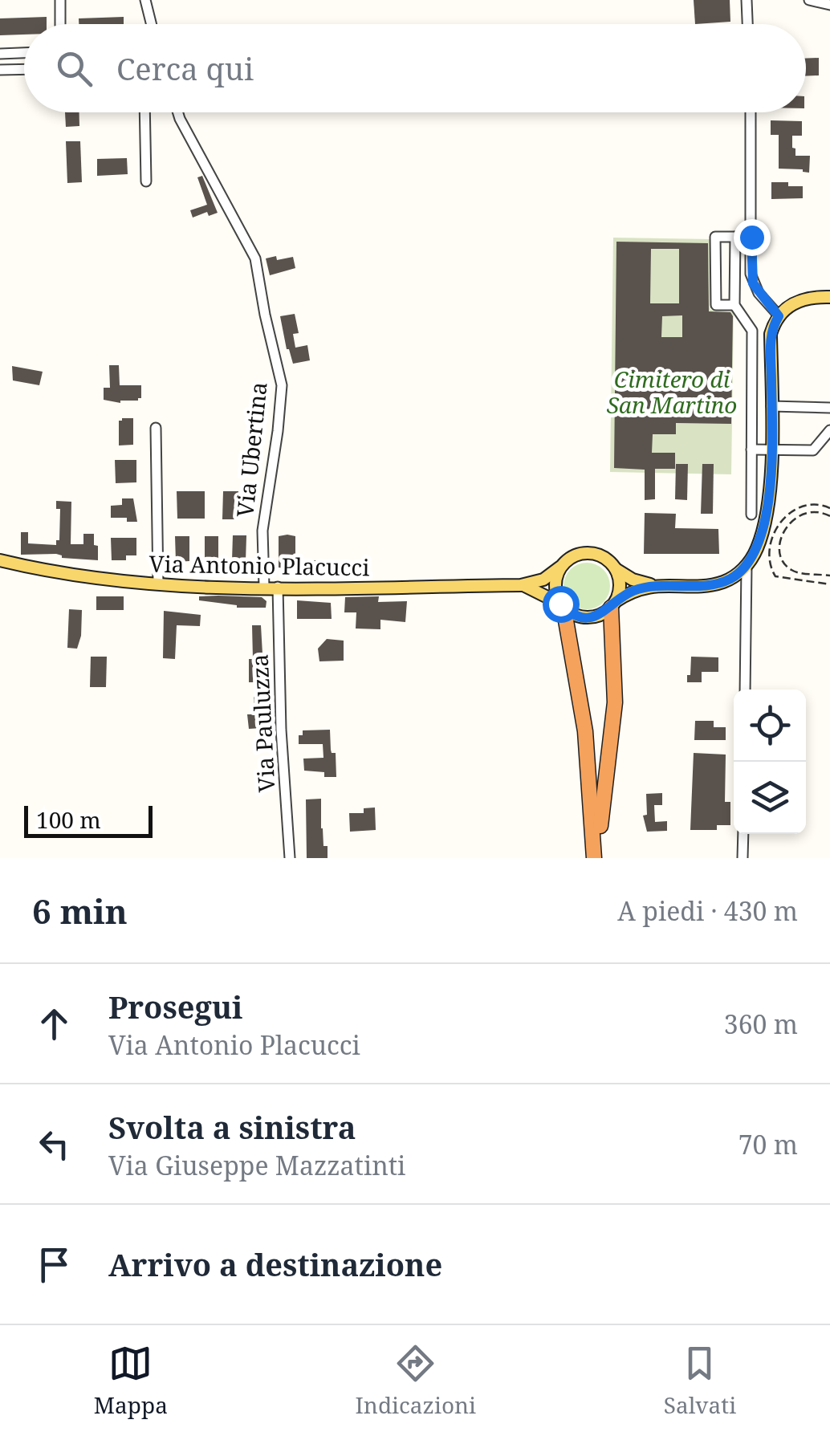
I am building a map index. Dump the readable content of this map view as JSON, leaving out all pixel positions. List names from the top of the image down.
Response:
{
  "streets": {
    "main road": ["Via Antonio Placucci"],
    "street": ["Via Ubertina", "Via Pauluzza"]
  },
  "crossings": [
    ["Via Ubertina", "Via Antonio Placucci"],
    ["Via Antonio Placucci", "Via Pauluzza"]
  ],
  "parks": ["Cimitero di San Martino"],
  "scale_bar": "100 m",
  "page": {
    "search": "Cerca qui",
    "scale": "100 m",
    "heading": ["6 min", "A piedi · 430 m"],
    "list": [
      ["Prosegui", "Via Antonio Placucci", "360 m"],
      ["Svolta a sinistra", "Via Giuseppe Mazzatinti", "70 m"],
      "Arrivo a destinazione"
    ],
    "nav": ["Mappa", "Indicazioni", "Salvati"]
  }
}
